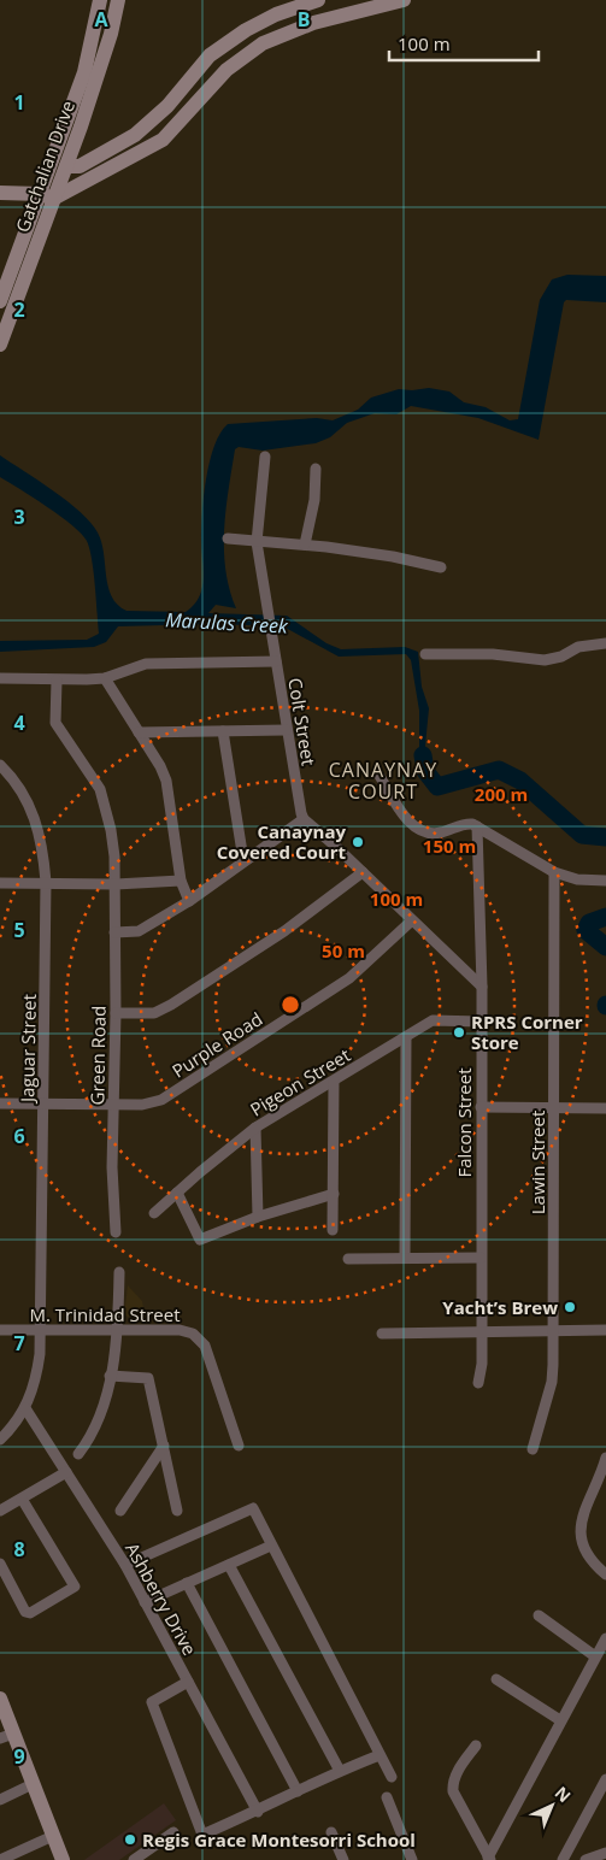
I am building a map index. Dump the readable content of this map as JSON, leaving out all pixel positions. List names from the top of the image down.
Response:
{
  "streets": {
    "street": [
      "Gatchalian Drive",
      "Colt Street",
      "Purple Road",
      "Jaguar Street",
      "Green Road",
      "Pigeon Street",
      "Falcon Street",
      "Lawin Street",
      "M. Trinidad Street",
      "Ashberry Drive"
    ]
  },
  "crossings": [
    ["Purple Road", "Jaguar Street"],
    ["Purple Road", "Green Road"],
    ["Jaguar Street", "M. Trinidad Street"],
    ["Jaguar Street", "Ashberry Drive"],
    ["Pigeon Street", "Falcon Street"]
  ],
  "districts": ["CANAYNAY COURT"],
  "water": ["Marulas Creek"],
  "places": [
    "Canaynay Covered Court",
    "RPRS Corner Store",
    "Yacht’s Brew",
    "Regis Grace Montesorri School"
  ],
  "scale_bar": "100 m",
  "north": "top right",
  "grid": {
    "columns": ["A", "B"],
    "rows": [
      "1",
      "2",
      "3",
      "4",
      "5",
      "6",
      "7",
      "8",
      "9"
    ]
  },
  "rings": [
    "200 m",
    "150 m",
    "100 m",
    "50 m"
  ]
}
